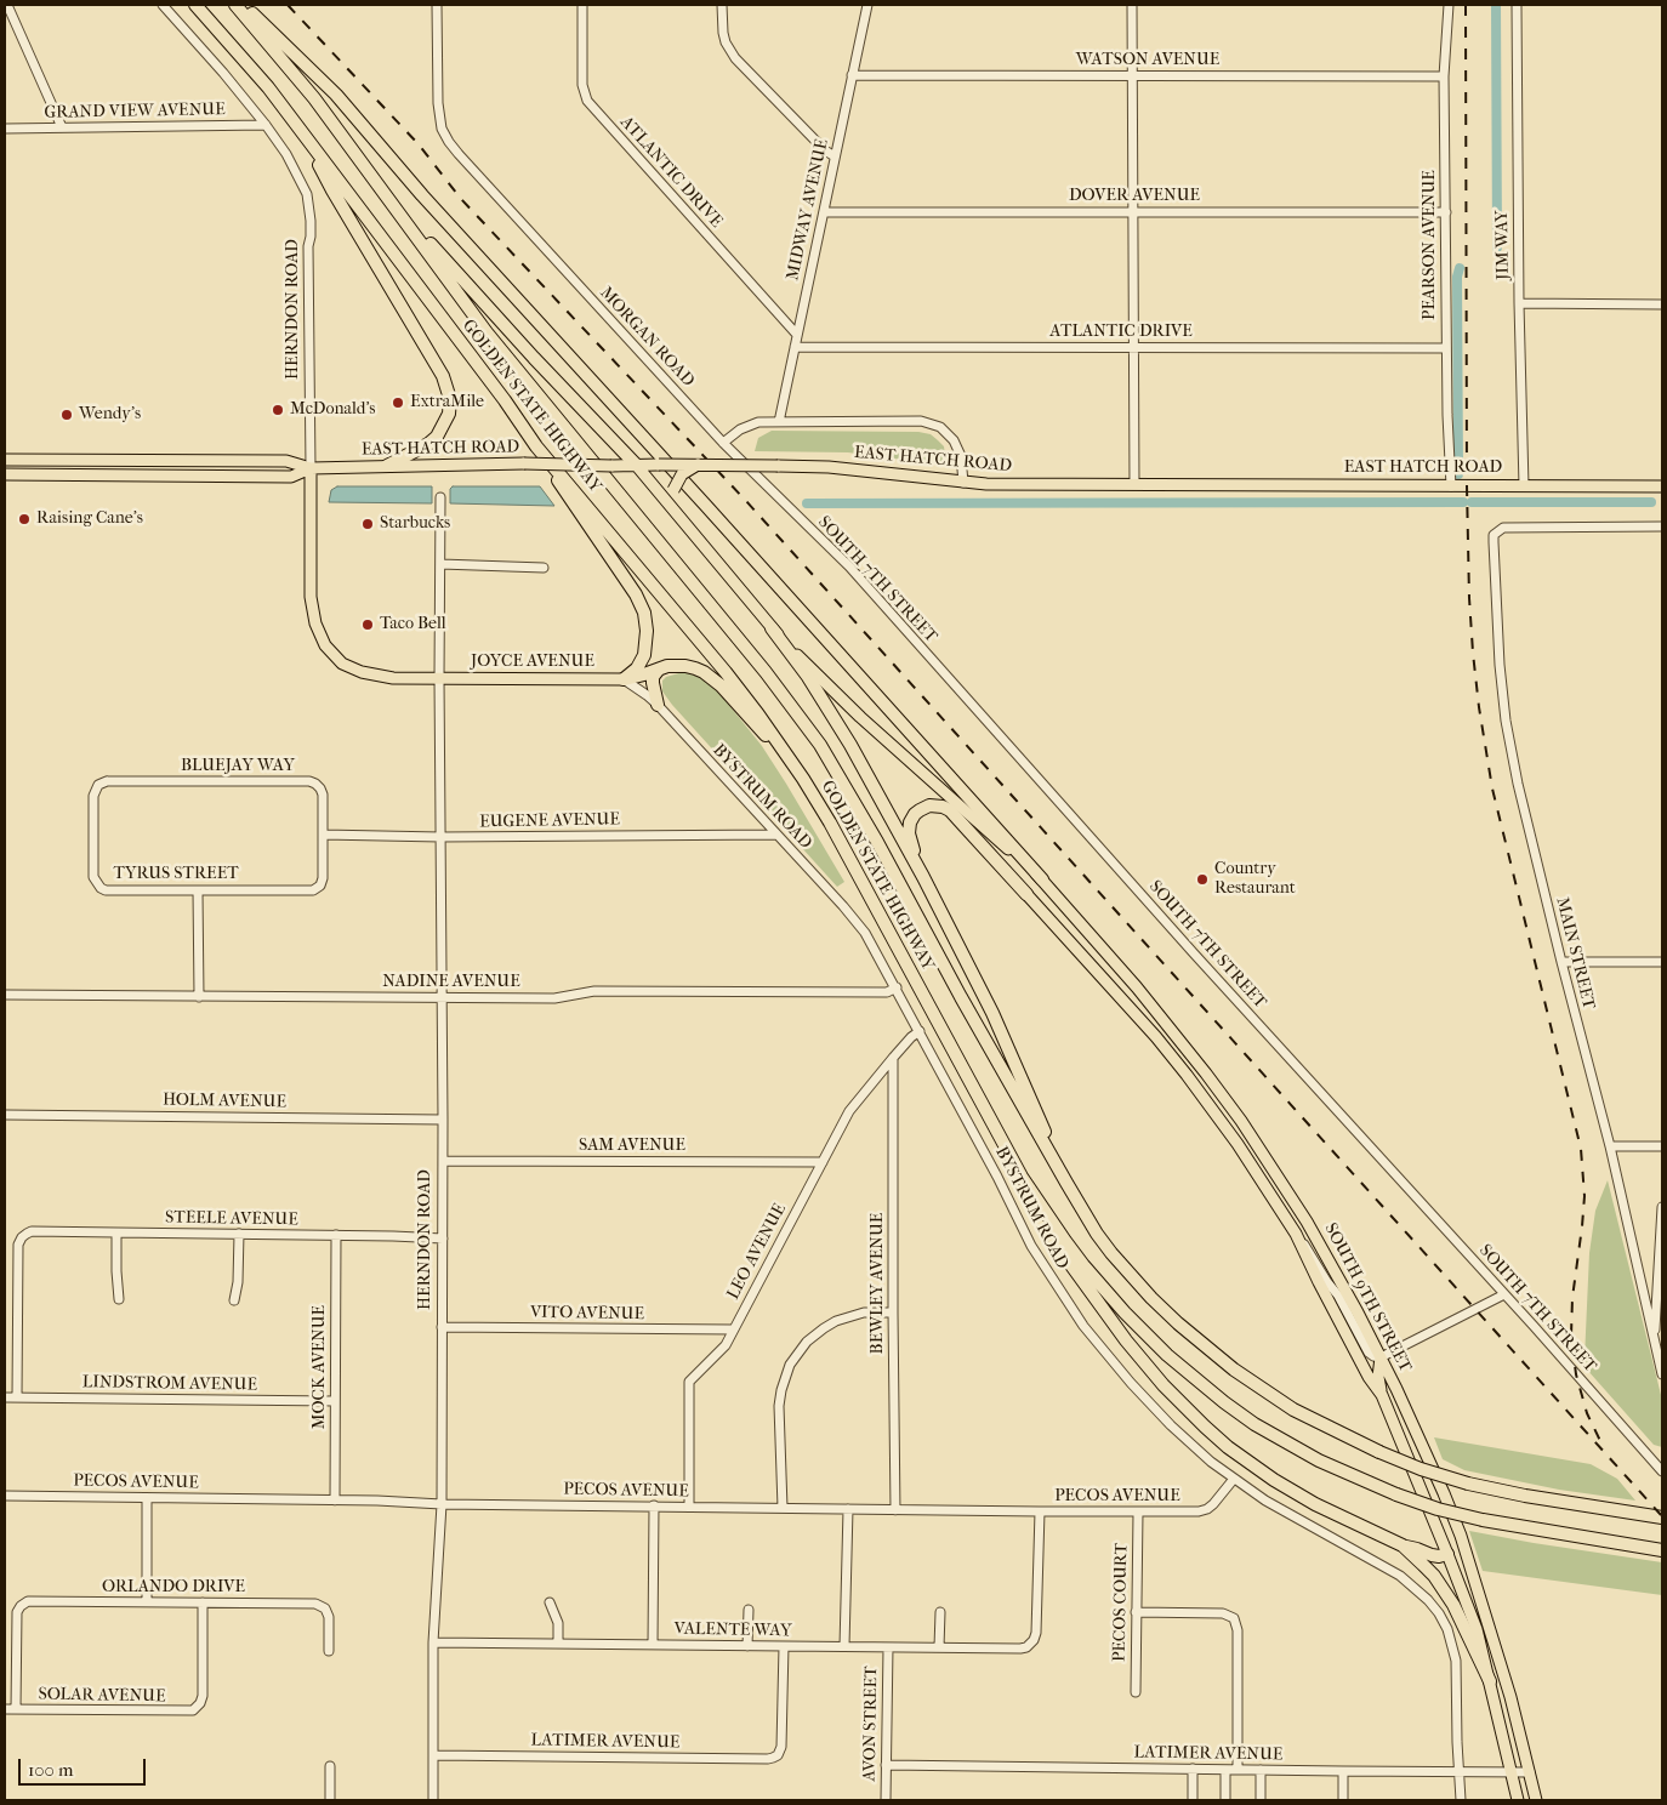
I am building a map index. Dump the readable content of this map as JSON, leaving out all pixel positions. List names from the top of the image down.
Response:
{
  "streets": {
    "highway": ["GOLDEN STATE HIGHWAY"],
    "main road": [
      "HERNDON ROAD",
      "EAST HATCH ROAD",
      "JOYCE AVENUE",
      "SOUTH 9TH STREET"
    ],
    "street": [
      "WATSON AVENUE",
      "GRAND VIEW AVENUE",
      "ATLANTIC DRIVE",
      "DOVER AVENUE",
      "MIDWAY AVENUE",
      "PEARSON AVENUE",
      "JIM WAY",
      "MORGAN ROAD",
      "SOUTH 7TH STREET",
      "BLUEJAY WAY",
      "BYSTRUM ROAD",
      "EUGENE AVENUE",
      "TYRUS STREET",
      "MAIN STREET",
      "NADINE AVENUE",
      "HOLM AVENUE",
      "SAM AVENUE",
      "STEELE AVENUE",
      "LEO AVENUE",
      "BEWLEY AVENUE",
      "VITO AVENUE",
      "MOCK AVENUE",
      "LINDSTROM AVENUE",
      "PECOS AVENUE",
      "ORLANDO DRIVE",
      "PECOS COURT",
      "VALENTE WAY",
      "SOLAR AVENUE",
      "AVON STREET",
      "LATIMER AVENUE"
    ]
  },
  "crossings": [
    ["WATSON AVENUE", "MIDWAY AVENUE"],
    ["WATSON AVENUE", "PEARSON AVENUE"],
    ["GRAND VIEW AVENUE", "HERNDON ROAD"],
    ["ATLANTIC DRIVE", "MIDWAY AVENUE"],
    ["ATLANTIC DRIVE", "PEARSON AVENUE"],
    ["DOVER AVENUE", "MIDWAY AVENUE"],
    ["DOVER AVENUE", "PEARSON AVENUE"],
    ["PEARSON AVENUE", "EAST HATCH ROAD"],
    ["JIM WAY", "EAST HATCH ROAD"],
    ["HERNDON ROAD", "EAST HATCH ROAD"],
    ["HERNDON ROAD", "JOYCE AVENUE"],
    ["HERNDON ROAD", "EUGENE AVENUE"],
    ["HERNDON ROAD", "NADINE AVENUE"],
    ["HERNDON ROAD", "HOLM AVENUE"],
    ["HERNDON ROAD", "SAM AVENUE"],
    ["HERNDON ROAD", "STEELE AVENUE"],
    ["HERNDON ROAD", "VITO AVENUE"],
    ["HERNDON ROAD", "PECOS AVENUE"],
    ["HERNDON ROAD", "VALENTE WAY"],
    ["HERNDON ROAD", "LATIMER AVENUE"],
    ["MORGAN ROAD", "SOUTH 7TH STREET"],
    ["EAST HATCH ROAD", "SOUTH 9TH STREET"],
    ["JOYCE AVENUE", "BYSTRUM ROAD"],
    ["BLUEJAY WAY", "EUGENE AVENUE"],
    ["BLUEJAY WAY", "TYRUS STREET"],
    ["BYSTRUM ROAD", "EUGENE AVENUE"],
    ["BYSTRUM ROAD", "NADINE AVENUE"],
    ["BYSTRUM ROAD", "LEO AVENUE"],
    ["BYSTRUM ROAD", "PECOS AVENUE"],
    ["BYSTRUM ROAD", "LATIMER AVENUE"],
    ["EUGENE AVENUE", "TYRUS STREET"],
    ["SAM AVENUE", "LEO AVENUE"],
    ["STEELE AVENUE", "MOCK AVENUE"],
    ["STEELE AVENUE", "LINDSTROM AVENUE"],
    ["LEO AVENUE", "BEWLEY AVENUE"],
    ["LEO AVENUE", "VITO AVENUE"],
    ["LEO AVENUE", "PECOS AVENUE"],
    ["BEWLEY AVENUE", "PECOS AVENUE"],
    ["SOUTH 9TH STREET", "LATIMER AVENUE"],
    ["MOCK AVENUE", "LINDSTROM AVENUE"],
    ["MOCK AVENUE", "PECOS AVENUE"],
    ["PECOS AVENUE", "PECOS COURT"],
    ["PECOS AVENUE", "VALENTE WAY"],
    ["ORLANDO DRIVE", "SOLAR AVENUE"],
    ["VALENTE WAY", "AVON STREET"],
    ["VALENTE WAY", "LATIMER AVENUE"],
    ["AVON STREET", "LATIMER AVENUE"]
  ],
  "places": [
    "ExtraMile",
    "McDonald's",
    "Wendy's",
    "Raising Cane's",
    "Starbucks",
    "Taco Bell",
    "Country Restaurant"
  ],
  "scale_bar": "100 m"
}
